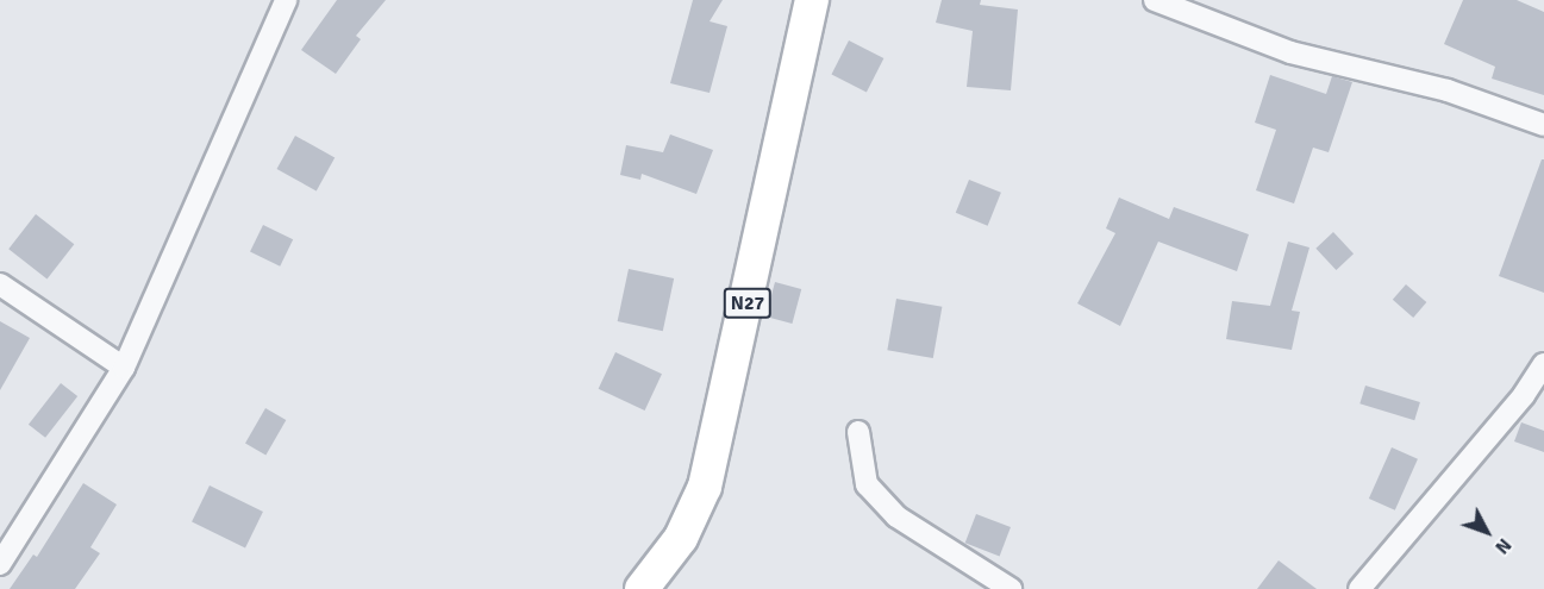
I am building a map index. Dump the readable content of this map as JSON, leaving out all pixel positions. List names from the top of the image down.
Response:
{
  "streets": {
    "main road": ["N27"]
  },
  "north": "bottom right"
}
